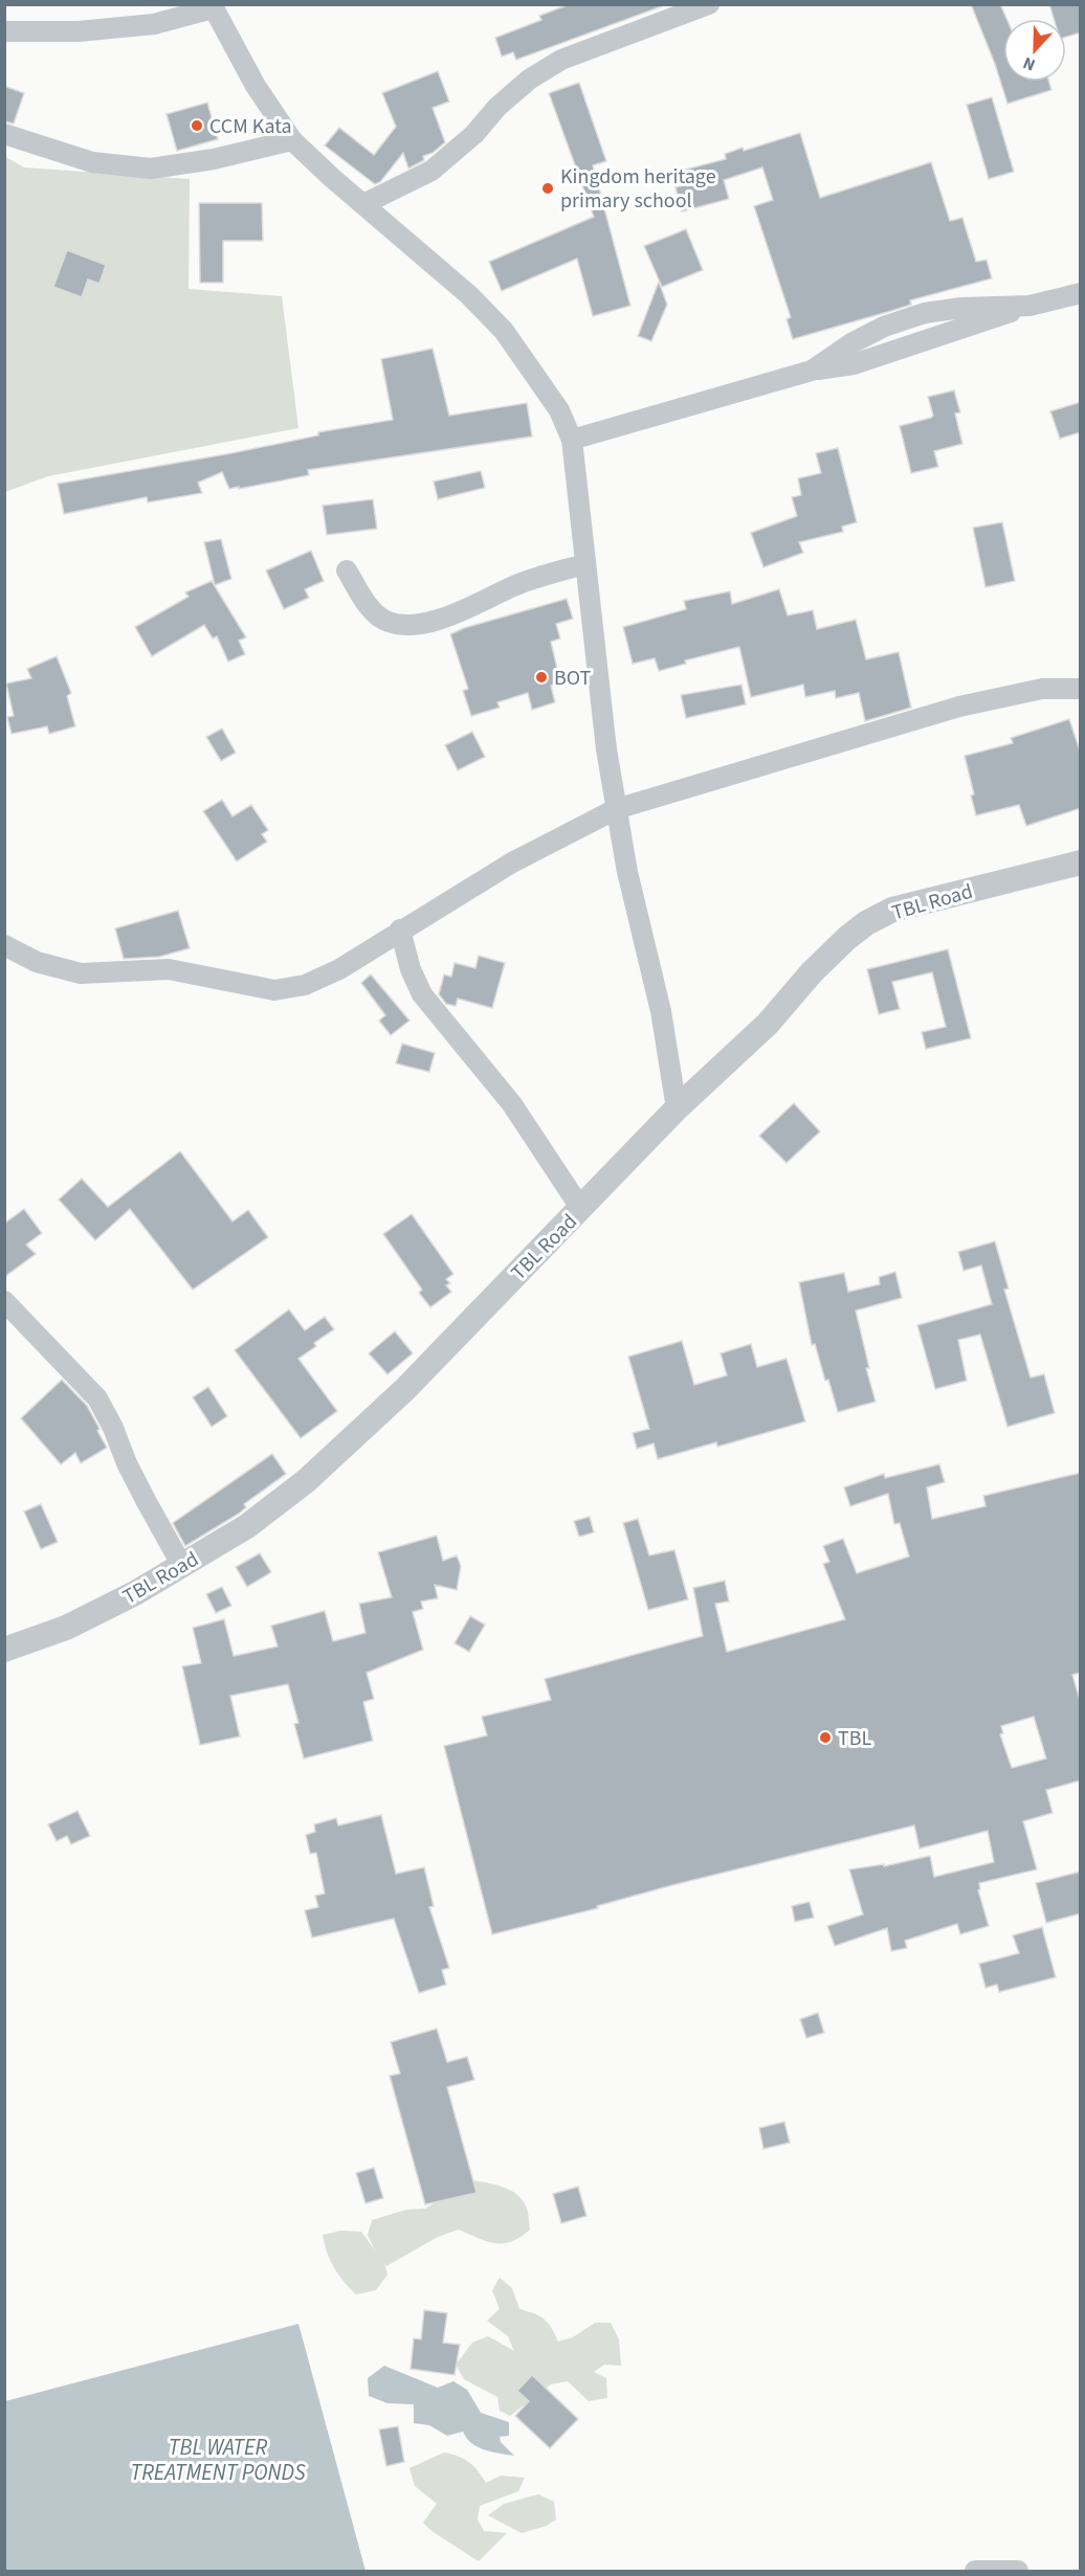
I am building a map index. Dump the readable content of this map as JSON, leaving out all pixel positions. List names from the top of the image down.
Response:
{
  "streets": {
    "street": ["TBL Road"]
  },
  "water": ["TBL WATER TREATMENT PONDS"],
  "places": [
    "CCM Kata",
    "Kingdom heritage primary school",
    "BOT",
    "TBL"
  ],
  "north": "bottom"
}
